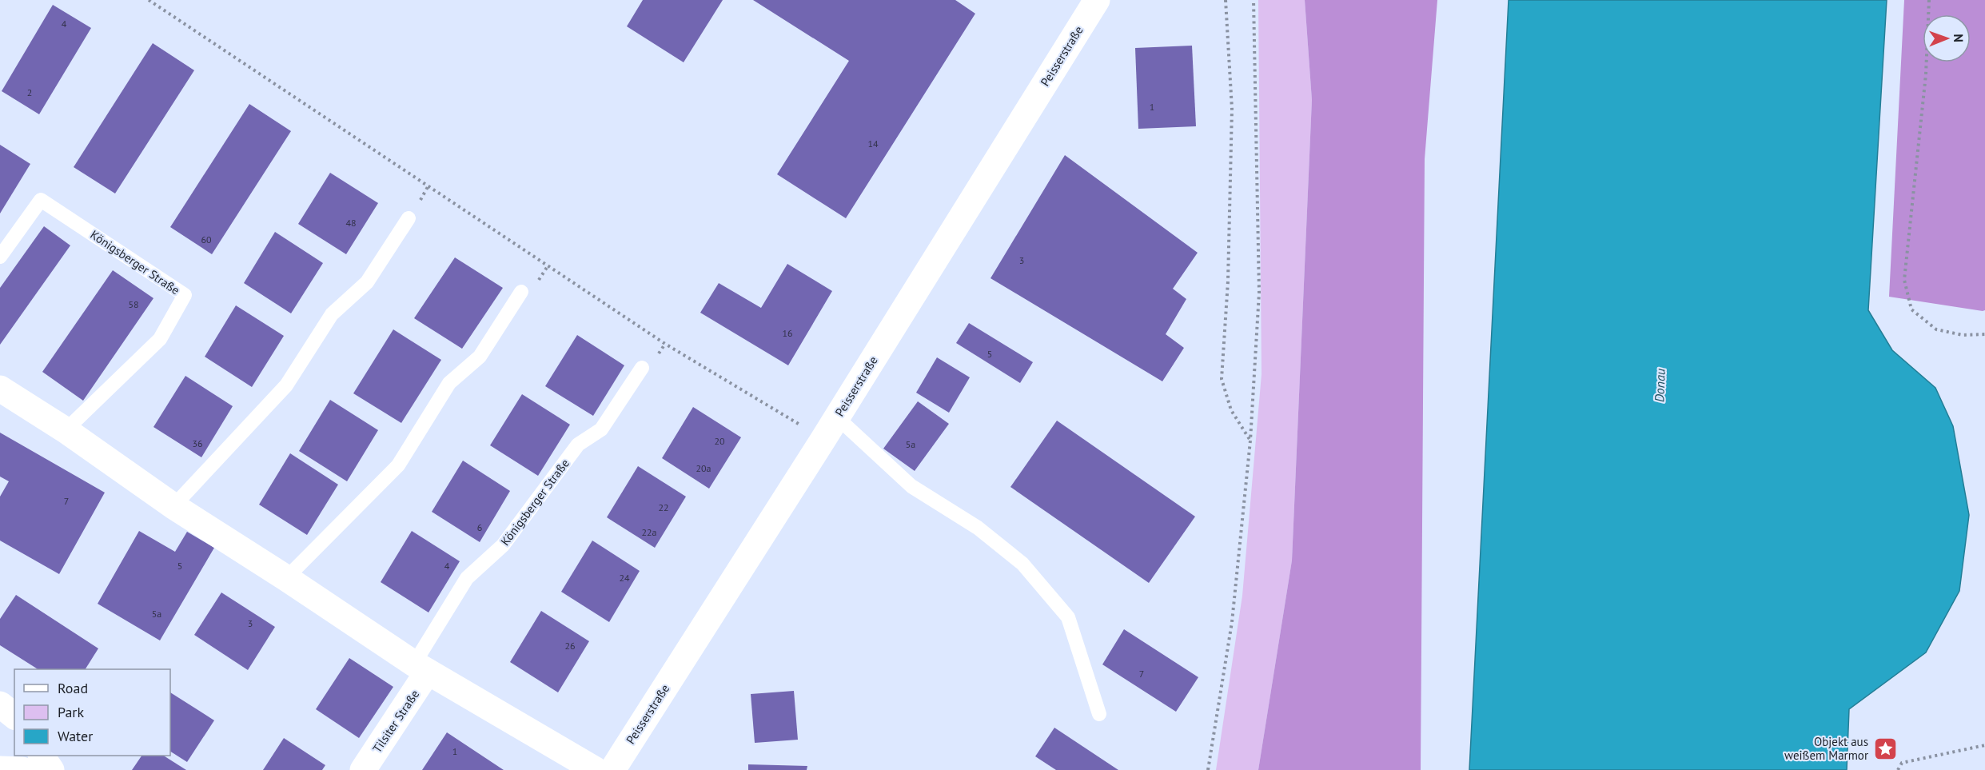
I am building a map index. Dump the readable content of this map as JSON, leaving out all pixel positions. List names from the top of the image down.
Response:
{
  "streets": {
    "street": ["Peisserstraße", "Tilsiter Straße"],
    "lane": ["Königsberger Straße"]
  },
  "crossings": [
    ["Königsberger Straße", "Tilsiter Straße"]
  ],
  "water": ["Donau"],
  "places": {
    "place": ["Objekt aus weißem Marmor"]
  },
  "house_numbers": [
    "4",
    "2",
    "1",
    "14",
    "48",
    "60",
    "3",
    "58",
    "16",
    "5",
    "20",
    "36",
    "5a",
    "20a",
    "7",
    "22",
    "6",
    "22a",
    "5",
    "4",
    "24",
    "5a",
    "3",
    "26",
    "7",
    "1"
  ],
  "legend": ["Road", "Park", "Water"],
  "north": "right"
}
